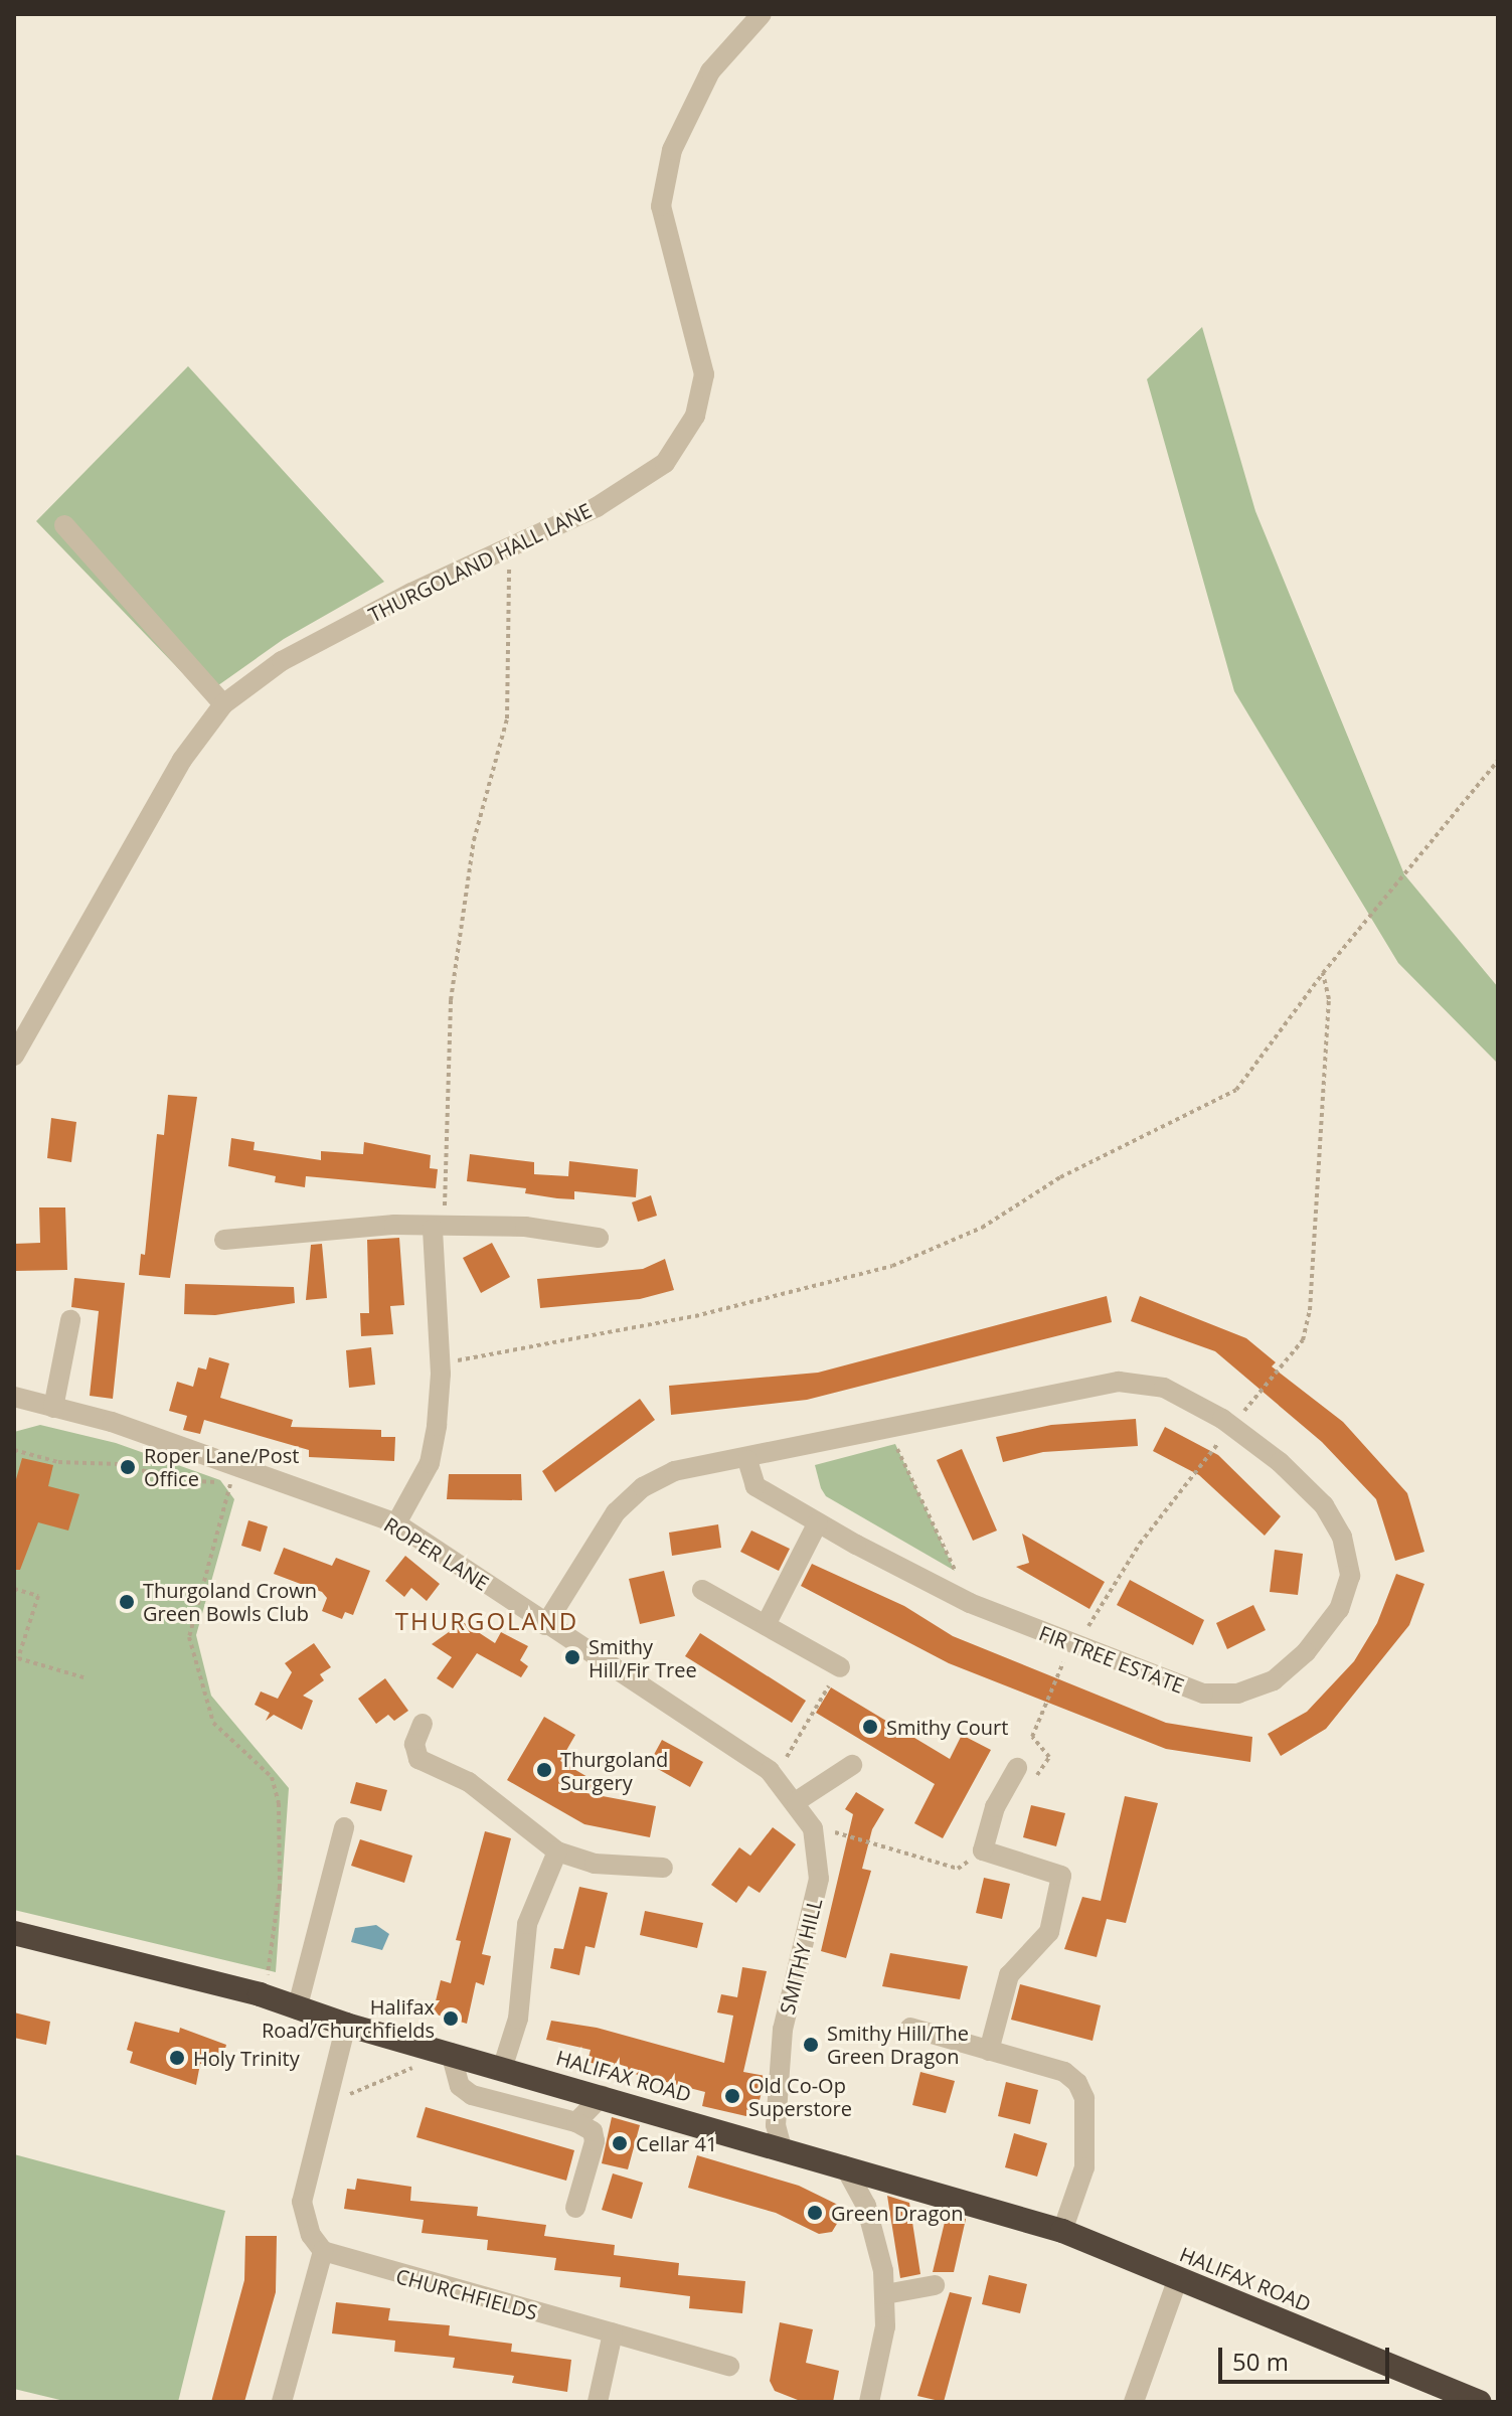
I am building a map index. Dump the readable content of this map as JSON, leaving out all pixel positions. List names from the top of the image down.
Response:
{
  "streets": {
    "highway": ["HALIFAX ROAD"],
    "street": [
      "THURGOLAND HALL LANE",
      "ROPER LANE",
      "FIR TREE ESTATE",
      "SMITHY HILL",
      "CHURCHFIELDS"
    ]
  },
  "crossings": [
    ["ROPER LANE", "FIR TREE ESTATE"],
    ["ROPER LANE", "SMITHY HILL"],
    ["SMITHY HILL", "HALIFAX ROAD"]
  ],
  "districts": ["THURGOLAND"],
  "places": [
    "Roper Lane/Post Office",
    "Thurgoland Crown Green Bowls Club",
    "Smithy Hill/Fir Tree",
    "Smithy Court",
    "Thurgoland Surgery",
    "Halifax Road/Churchfields",
    "Smithy Hill/The Green Dragon",
    "Holy Trinity",
    "Old Co-Op Superstore",
    "Cellar 41",
    "Green Dragon"
  ],
  "scale_bar": "50 m"
}
